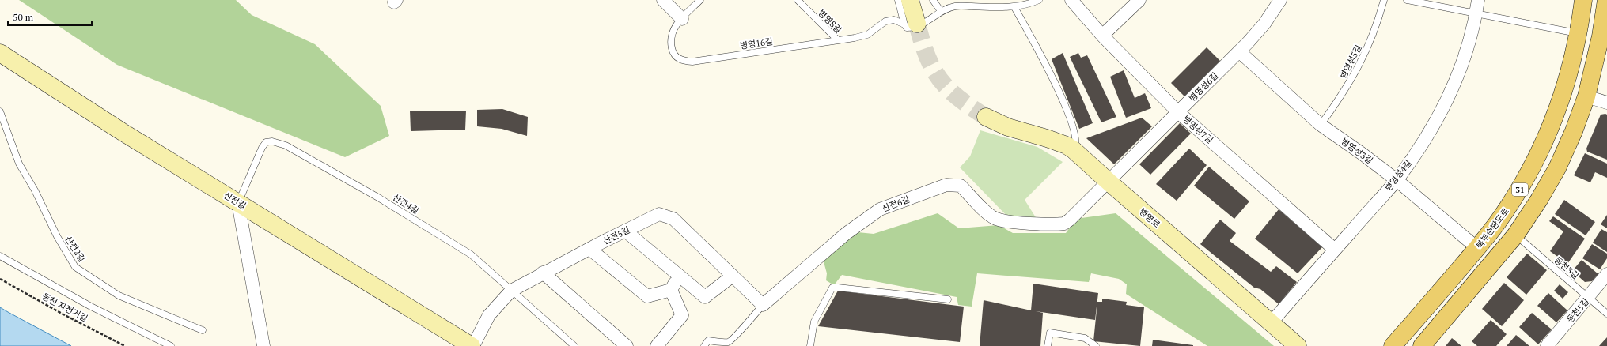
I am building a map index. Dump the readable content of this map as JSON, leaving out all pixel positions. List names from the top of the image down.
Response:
{
  "streets": {
    "main road": ["31", "북부순환도로"],
    "street": [
      "병영성6길",
      "병영성7길",
      "병영성3길",
      "병영성4길",
      "산전길",
      "산전6길",
      "병영로",
      "산전5길",
      "동천5길"
    ],
    "lane": [
      "병영8길",
      "병영16길",
      "병영성5길",
      "산전4길",
      "산전2길",
      "동천3길"
    ],
    "path": ["동천 자전거길"]
  },
  "crossings": [
    ["병영8길", "병영16길"],
    ["병영성5길", "병영성3길"],
    ["병영성6길", "병영성7길"],
    ["병영성6길", "병영성3길"],
    ["병영성6길", "산전6길"],
    ["병영성6길", "병영로"],
    ["병영성7길", "병영성4길"],
    ["병영성3길", "병영성4길"],
    ["병영성3길", "북부순환도로"],
    ["병영성4길", "병영로"],
    ["31", "동천3길"],
    ["산전길", "산전4길"],
    ["산전길", "산전5길"],
    ["산전4길", "산전5길"],
    ["산전6길", "병영로"],
    ["산전6길", "산전5길"],
    ["동천3길", "동천5길"]
  ],
  "scale_bar": "50 m"
}
